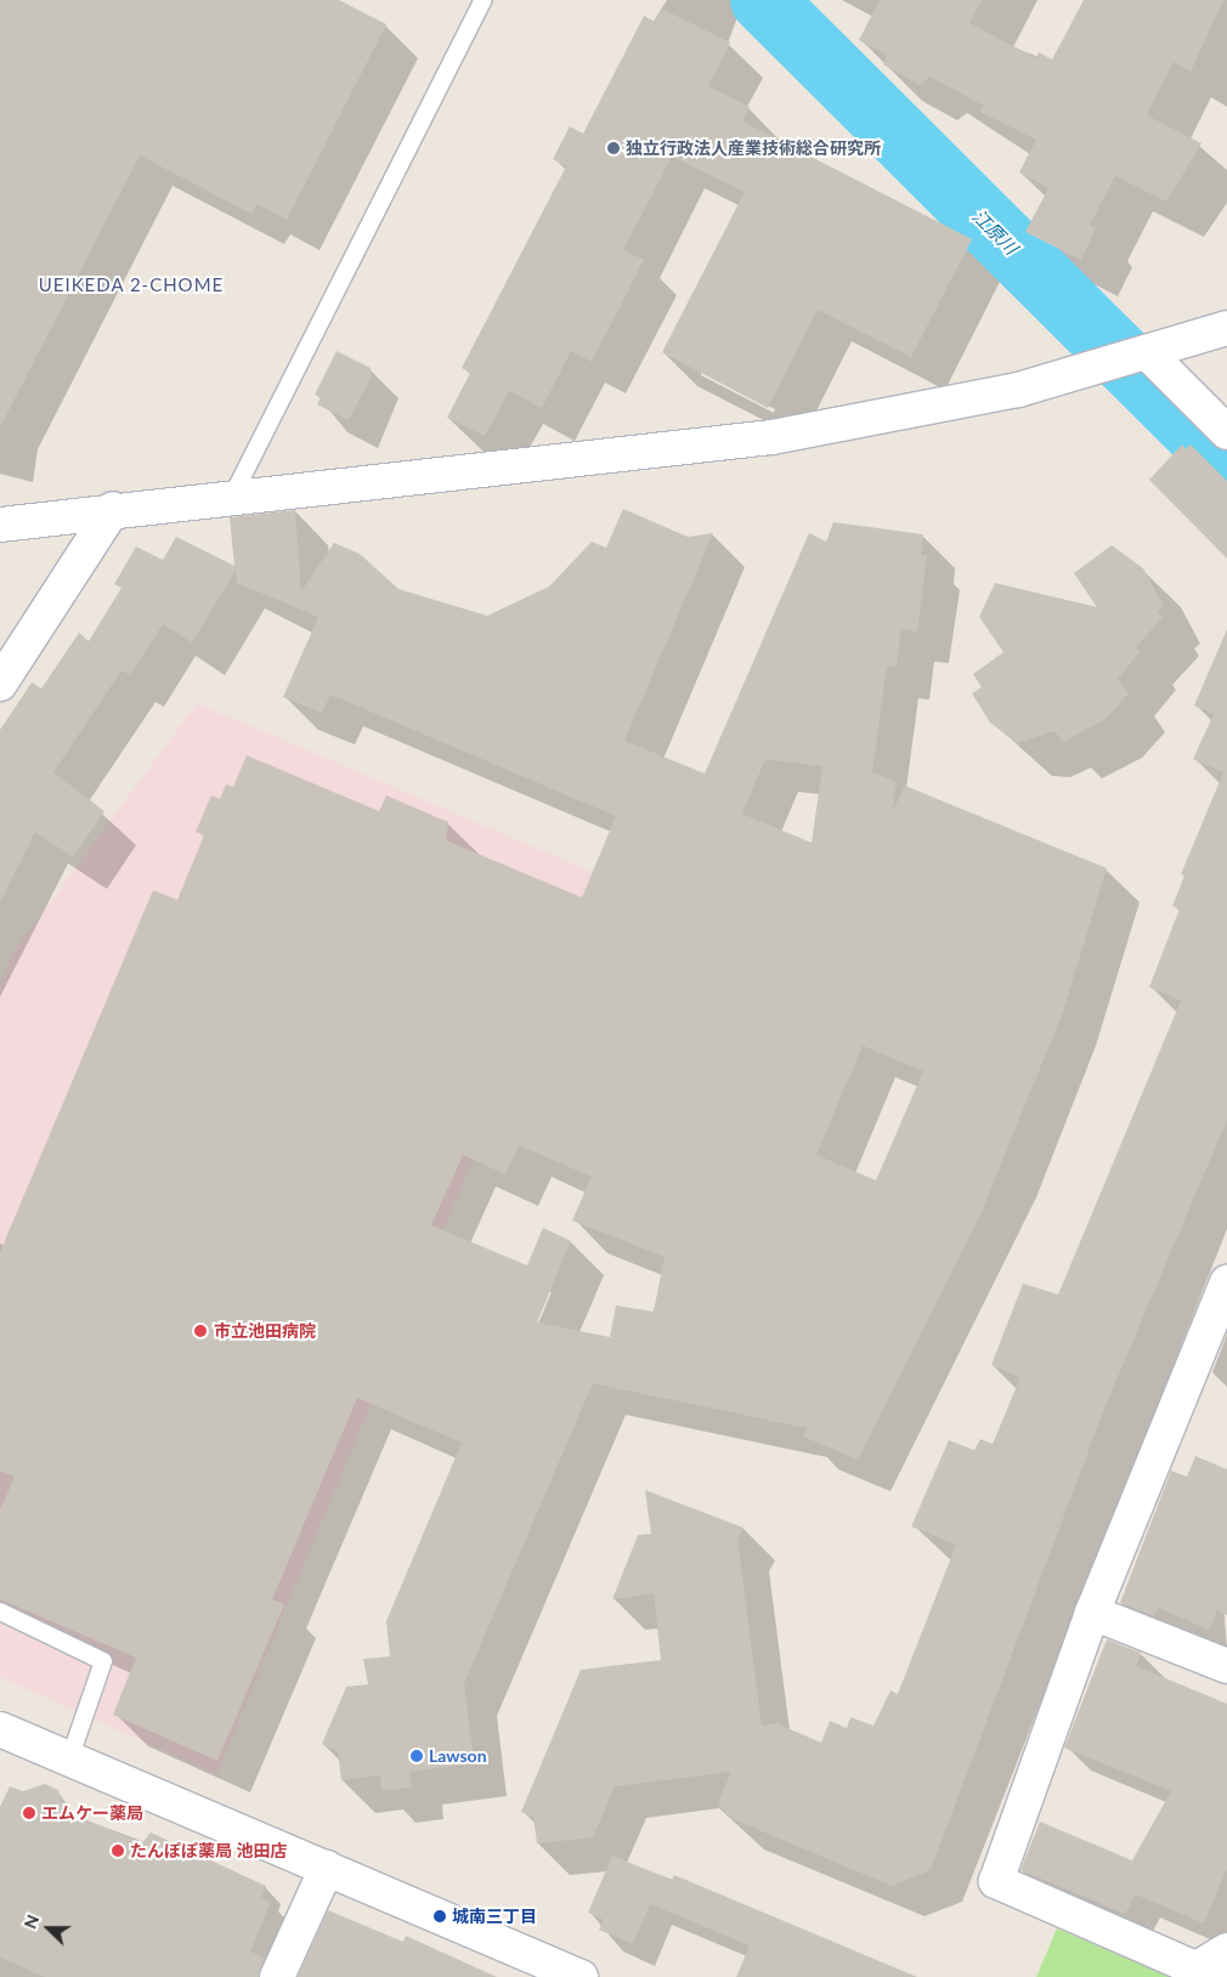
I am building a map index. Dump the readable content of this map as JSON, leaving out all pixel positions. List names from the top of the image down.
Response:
{
  "districts": ["UEIKEDA 2-CHOME"],
  "water": ["江原川"],
  "places": [
    "独立行政法人産業技術総合研究所",
    "市立池田病院",
    "Lawson",
    "エムケー薬局",
    "たんぽぽ薬局 池田店",
    "城南三丁目"
  ],
  "north": "left"
}
